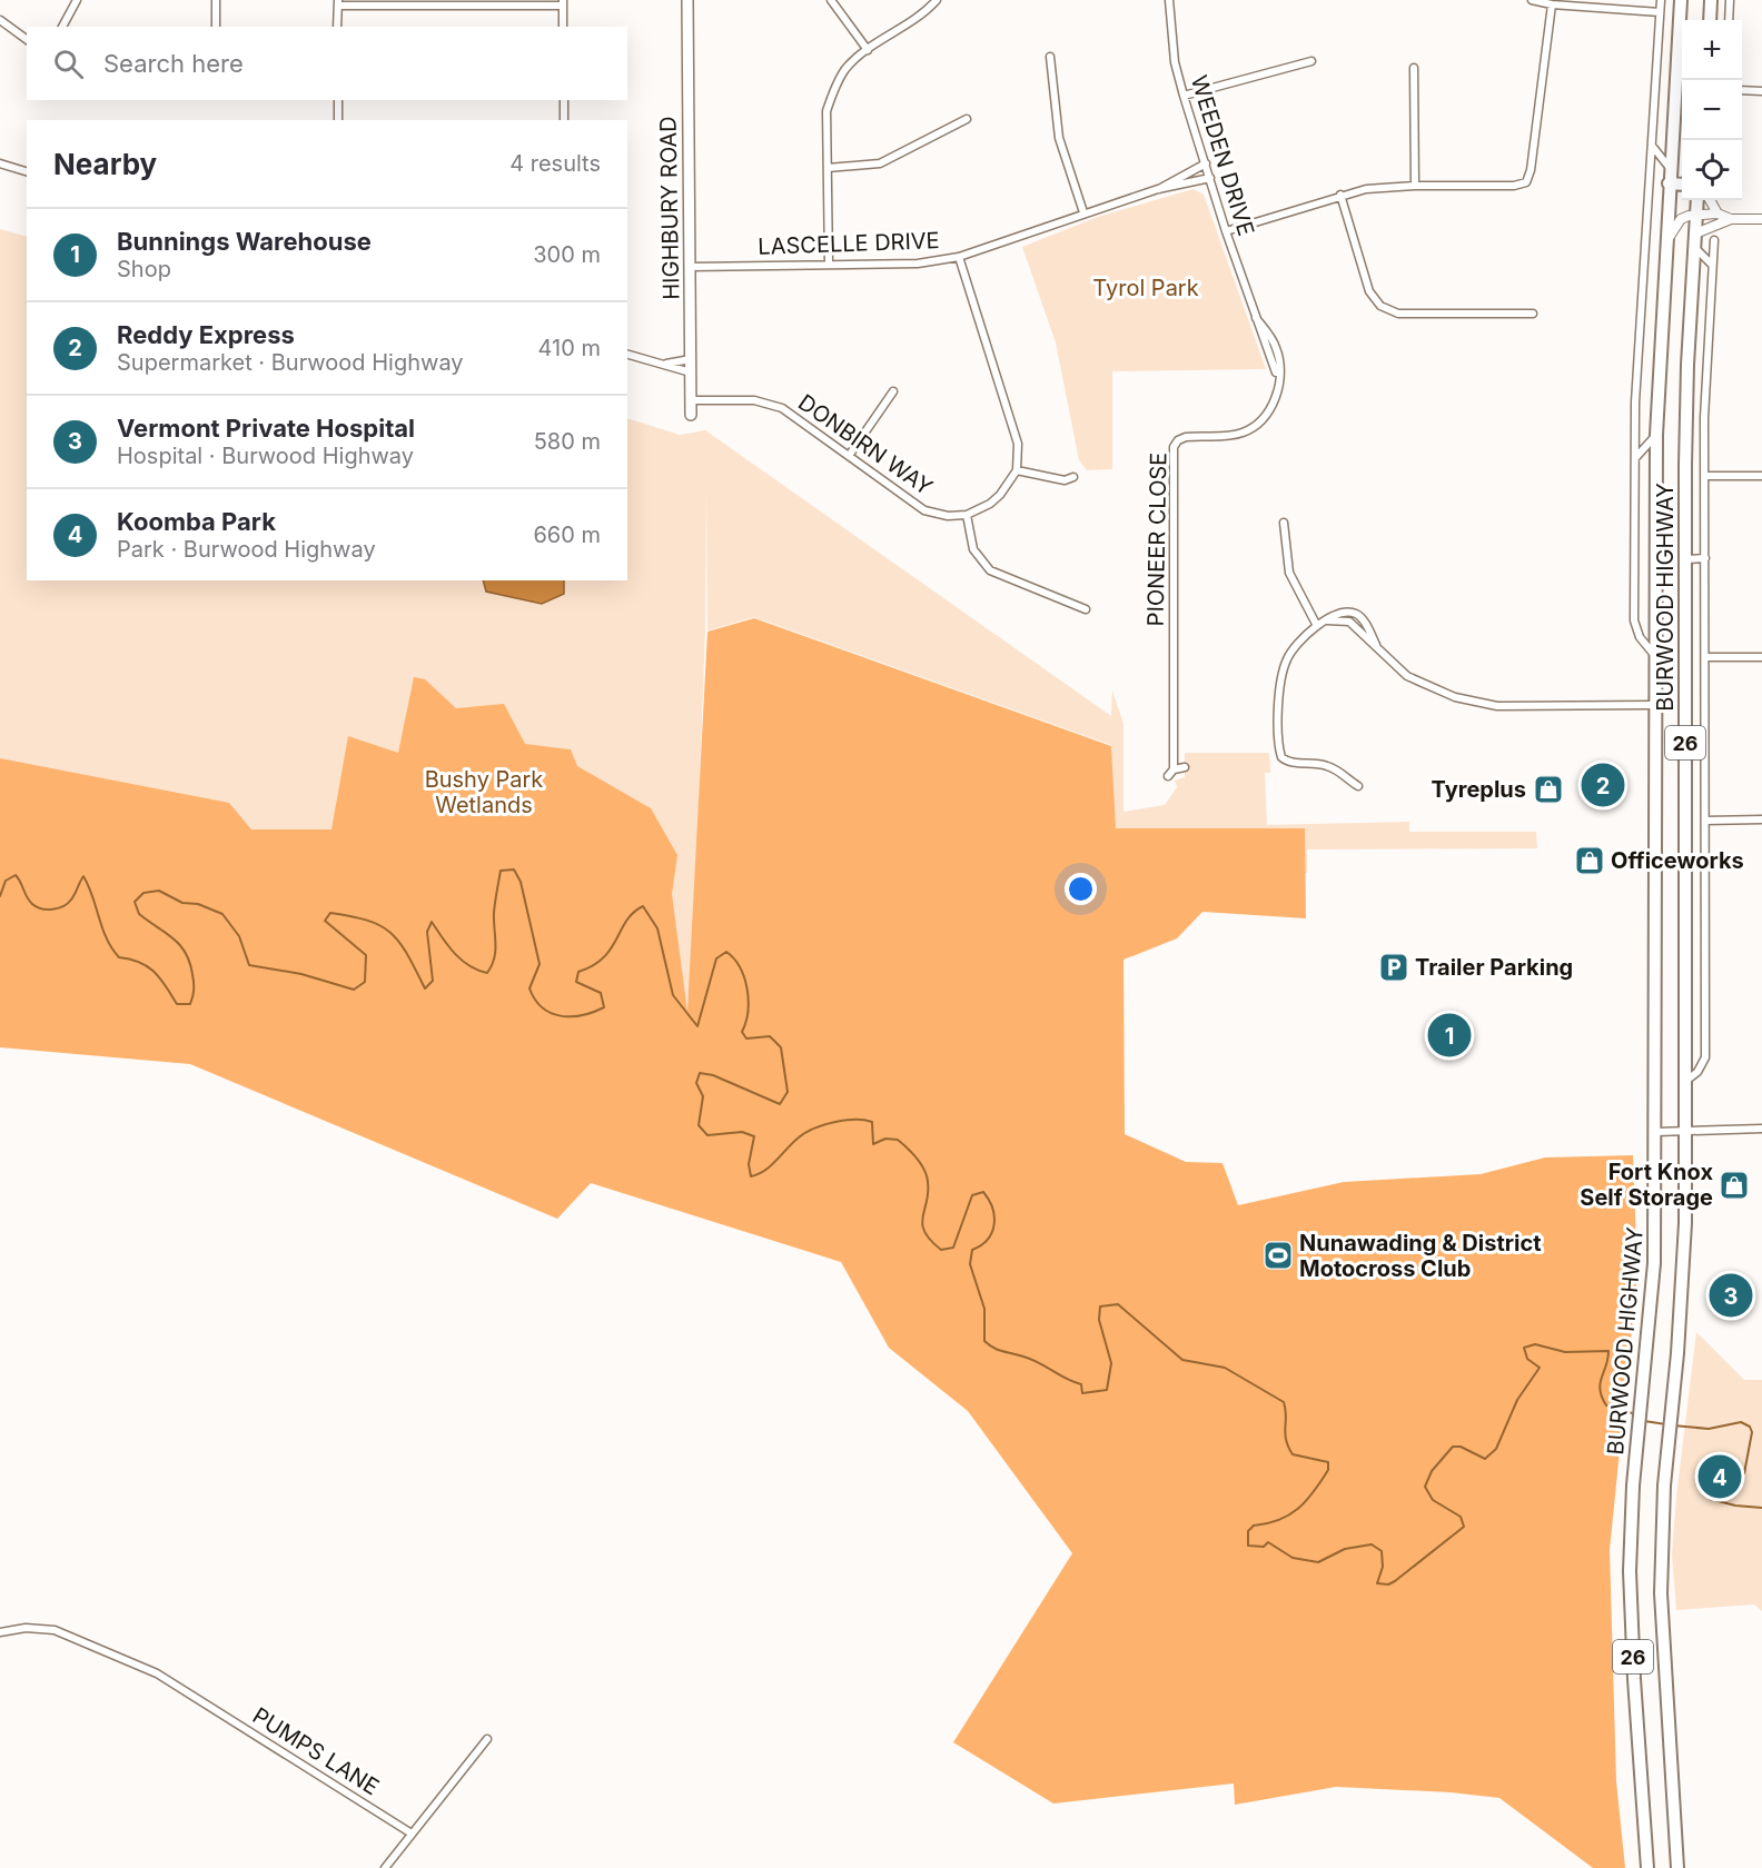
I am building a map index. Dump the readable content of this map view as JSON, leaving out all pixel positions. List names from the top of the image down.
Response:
{
  "streets": {
    "highway": ["BURWOOD HIGHWAY", "26"],
    "main road": ["HIGHBURY ROAD"],
    "street": [
      "WEEDEN DRIVE",
      "LASCELLE DRIVE",
      "DONBIRN WAY",
      "PIONEER CLOSE",
      "PUMPS LANE"
    ]
  },
  "crossings": [
    ["WEEDEN DRIVE", "LASCELLE DRIVE"],
    ["WEEDEN DRIVE", "PIONEER CLOSE"],
    ["HIGHBURY ROAD", "LASCELLE DRIVE"],
    ["HIGHBURY ROAD", "DONBIRN WAY"]
  ],
  "parks": ["Tyrol Park", "Bushy Park Wetlands"],
  "places": {
    "shop": ["Tyreplus", "Officeworks", "Fort Knox Self Storage"],
    "parking": ["Trailer Parking"],
    "sports": ["Nunawading & District Motocross Club"]
  },
  "page": {
    "map_buttons": ["+", "−"],
    "search": "Search here",
    "heading": ["Nearby", "4 results"],
    "list": [
      {
        "mark": "1",
        "name": "Bunnings Warehouse",
        "note": "Shop",
        "value": "300 m"
      },
      {
        "mark": "2",
        "name": "Reddy Express",
        "note": "Supermarket · Burwood Highway",
        "value": "410 m"
      },
      {
        "mark": "3",
        "name": "Vermont Private Hospital",
        "note": "Hospital · Burwood Highway",
        "value": "580 m"
      },
      {
        "mark": "4",
        "name": "Koomba Park",
        "note": "Park · Burwood Highway",
        "value": "660 m"
      }
    ],
    "pins": [
      "2",
      "1",
      "3",
      "4"
    ]
  }
}
